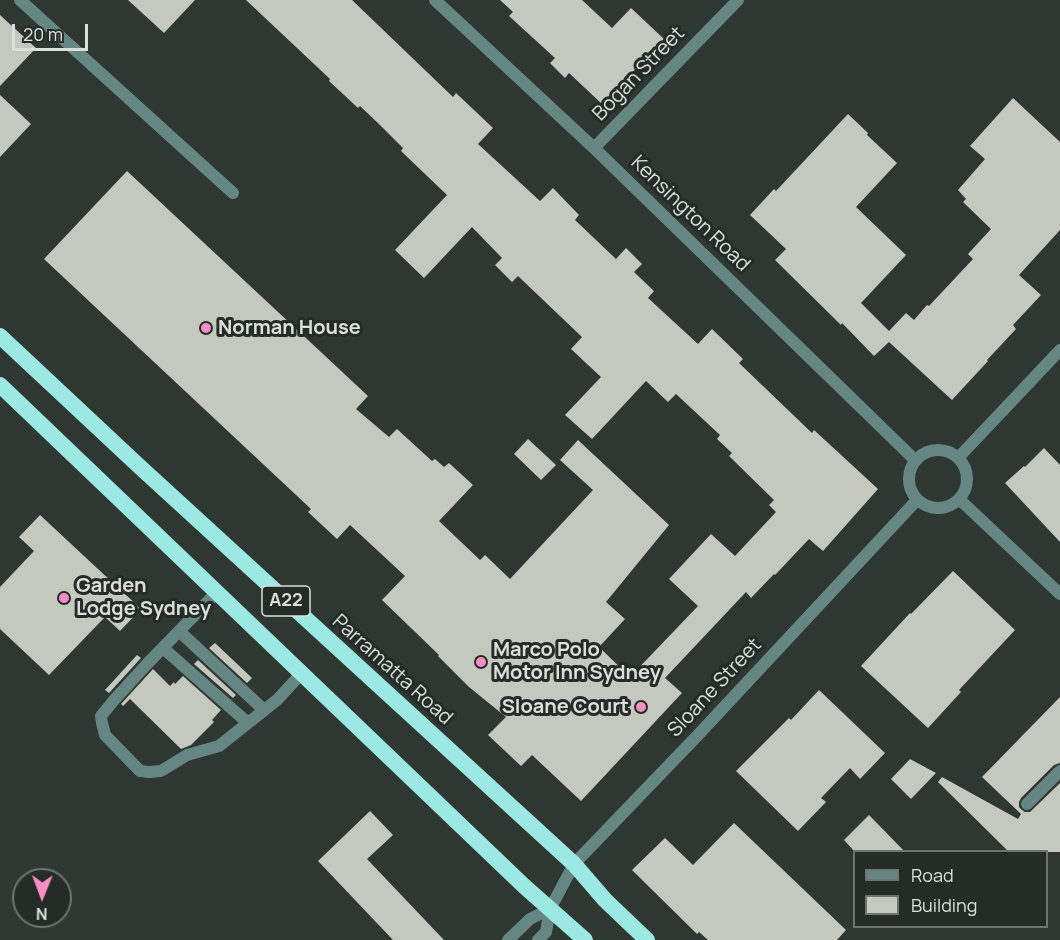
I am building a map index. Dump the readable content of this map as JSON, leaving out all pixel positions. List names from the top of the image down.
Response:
{
  "streets": {
    "highway": ["A22", "Parramatta Road"],
    "street": ["Bogan Street", "Kensington Road", "Sloane Street"]
  },
  "crossings": [
    ["Bogan Street", "Kensington Road"],
    ["Kensington Road", "Sloane Street"],
    ["A22", "Sloane Street"],
    ["Parramatta Road", "Sloane Street"]
  ],
  "places": [
    "Norman House",
    "Garden Lodge Sydney",
    "Marco Polo Motor Inn Sydney",
    "Sloane Court"
  ],
  "legend": ["Road", "Building"],
  "scale_bar": "20 m",
  "north": "bottom"
}
